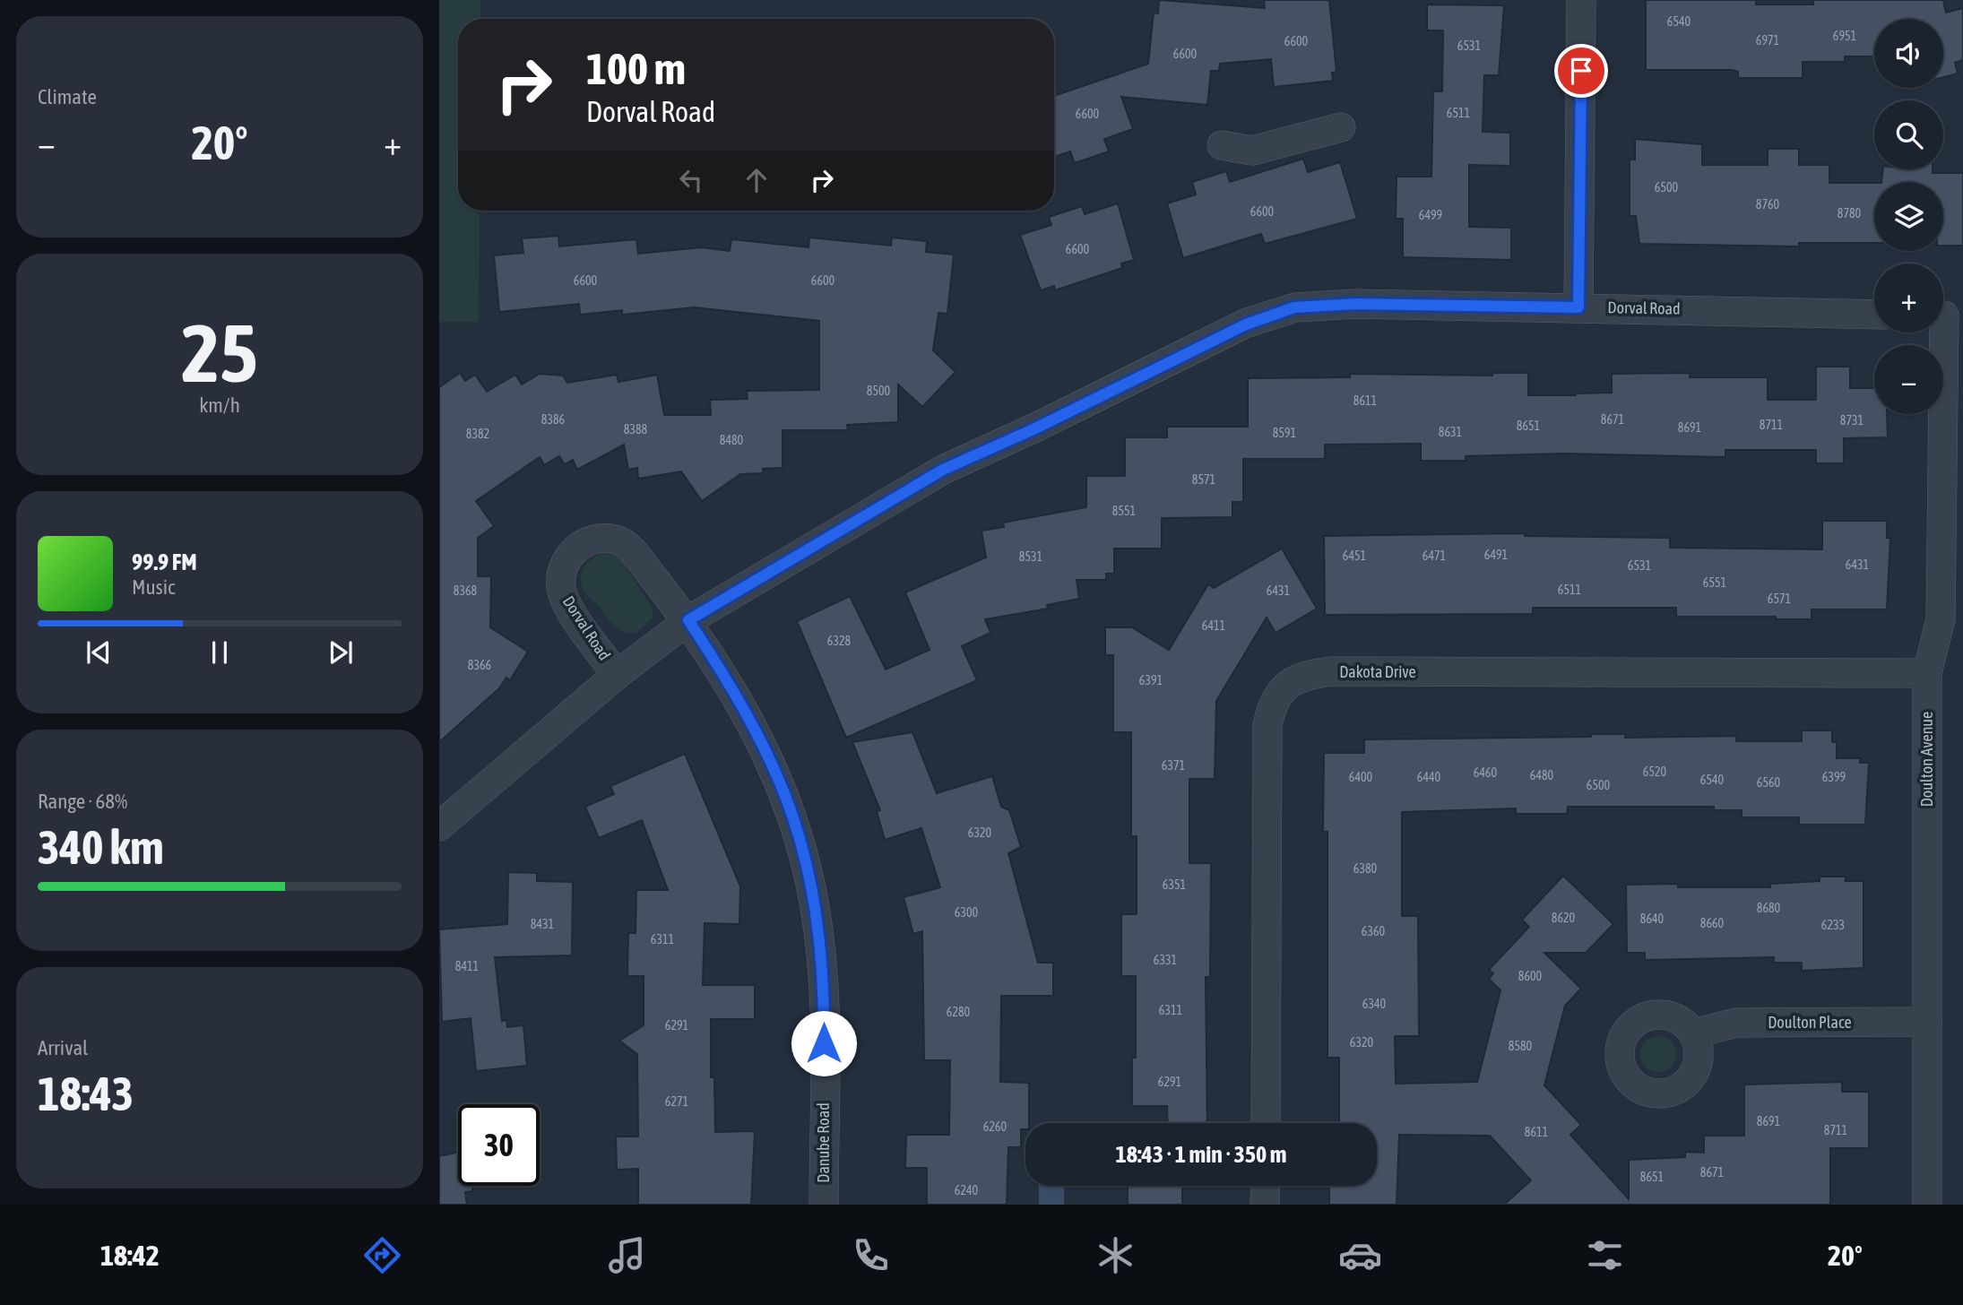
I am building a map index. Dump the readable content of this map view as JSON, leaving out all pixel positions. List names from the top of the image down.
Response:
{
  "streets": {
    "street": [
      "Dorval Road",
      "Dakota Drive",
      "Doulton Avenue",
      "Doulton Place",
      "Danube Road"
    ]
  },
  "crossings": [
    ["Dorval Road", "Danube Road"],
    ["Dakota Drive", "Doulton Avenue"],
    ["Doulton Avenue", "Doulton Place"]
  ],
  "house_numbers": [
    "6540",
    "6951",
    "6971",
    "6600",
    "6531",
    "6600",
    "6511",
    "6600",
    "6500",
    "8760",
    "6600",
    "8780",
    "6499",
    "6600",
    "6600",
    "6600",
    "8500",
    "8611",
    "8386",
    "8671",
    "8731",
    "8711",
    "8651",
    "8691",
    "8388",
    "8631",
    "8591",
    "8382",
    "8480",
    "8571",
    "8551",
    "6491",
    "6451",
    "6471",
    "8531",
    "6431",
    "6531",
    "6551",
    "6511",
    "8368",
    "6431",
    "6571",
    "6411",
    "6328",
    "8366",
    "6391",
    "6371",
    "6520",
    "6460",
    "6480",
    "6400",
    "6440",
    "6399",
    "6540",
    "6560",
    "6500",
    "6320",
    "6380",
    "6351",
    "8680",
    "6300",
    "8620",
    "8640",
    "8660",
    "8431",
    "6233",
    "6360",
    "6311",
    "6331",
    "8411",
    "8600",
    "6340",
    "6311",
    "6280",
    "6291",
    "6320",
    "8580",
    "6291",
    "6271",
    "8691",
    "6260",
    "8711",
    "8611",
    "8671",
    "8651",
    "6240"
  ],
  "page": {
    "tile": [
      "Climate",
      ["25", "km/h"],
      ["Range · 68%", "340 km"],
      ["Arrival", "18:43"]
    ],
    "map_buttons": ["+", "−"],
    "turn": ["100 m", "Dorval Road"],
    "heat": ["−", "20°", "+"],
    "song": ["99.9 FM", "Music"],
    "limit": "30",
    "trip": "18:43 · 1 min · 350 m",
    "tabs": ["18:42", "20°"]
  }
}
